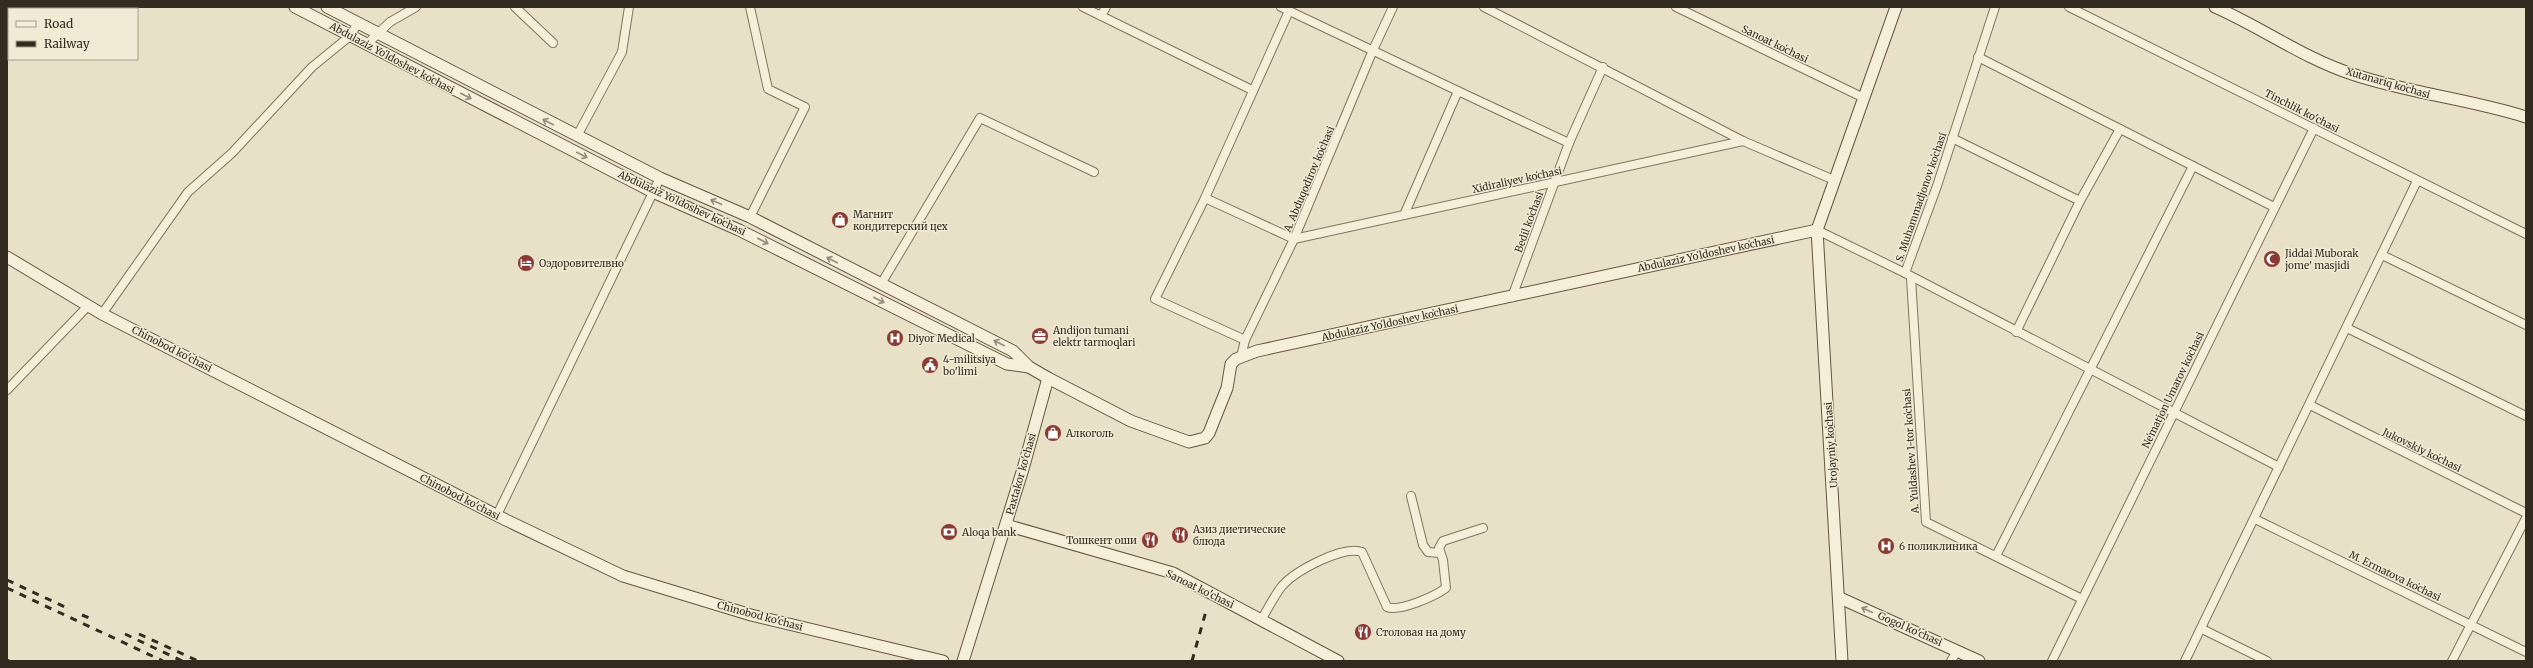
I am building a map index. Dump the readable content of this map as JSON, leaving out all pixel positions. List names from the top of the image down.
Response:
{
  "streets": {
    "main road": [
      "Abdulaziz Yoʻldoshev koʻchasi",
      "Xutanariq koʻchasi",
      "Chinobod ko'chasi",
      "Urоjayniy koʻchasi",
      "Paxtakor ko'chasi",
      "Sanoat ko'chasi",
      "Gogol ko'chasi"
    ],
    "street": [
      "Sanoat koʻchasi",
      "Tinchlik ko'chasi",
      "A. Abduqodirov koʻchasi",
      "Xidiraliyev koʻchasi",
      "S. Muhammadjonov koʻchasi",
      "Bedil koʻchasi",
      "Neʻmatjon Umarov koʻchasi",
      "Jukovskiy koʻchasi",
      "A. Yuldashev 1-tor koʻchasi",
      "M. Ermatova koʻchasi"
    ]
  },
  "crossings": [
    ["Abdulaziz Yoʻldoshev koʻchasi", "A. Abduqodirov koʻchasi"],
    ["Abdulaziz Yoʻldoshev koʻchasi", "Bedil koʻchasi"],
    ["Abdulaziz Yoʻldoshev koʻchasi", "Urоjayniy koʻchasi"],
    ["Abdulaziz Yoʻldoshev koʻchasi", "Paxtakor ko'chasi"],
    ["Tinchlik ko'chasi", "Neʻmatjon Umarov koʻchasi"],
    ["A. Abduqodirov koʻchasi", "Xidiraliyev koʻchasi"],
    ["Xidiraliyev koʻchasi", "Bedil koʻchasi"],
    ["S. Muhammadjonov koʻchasi", "A. Yuldashev 1-tor koʻchasi"],
    ["Neʻmatjon Umarov koʻchasi", "A. Yuldashev 1-tor koʻchasi"],
    ["Urоjayniy koʻchasi", "Gogol ko'chasi"],
    ["Paxtakor ko'chasi", "Sanoat ko'chasi"]
  ],
  "one_way": ["Gogol ko'chasi"],
  "places": {
    "shop": ["Магнит кондитерский цех", "Алкоголь"],
    "mosque": ["Jiddai Muborak jome' masjidi"],
    "hotel": ["Оэдоровителвно"],
    "office": ["Andijon tumani elektr tarmoqlari"],
    "hospital": ["Diyor Medical", "6 поликлиника"],
    "public building": ["4-militsiya bo'limi"],
    "bank": ["Aloqa bank"],
    "restaurant": ["Азиз диетические блюда", "Тошкент оши", "Столовая на дому"]
  },
  "legend": ["Road", "Railway"]
}
